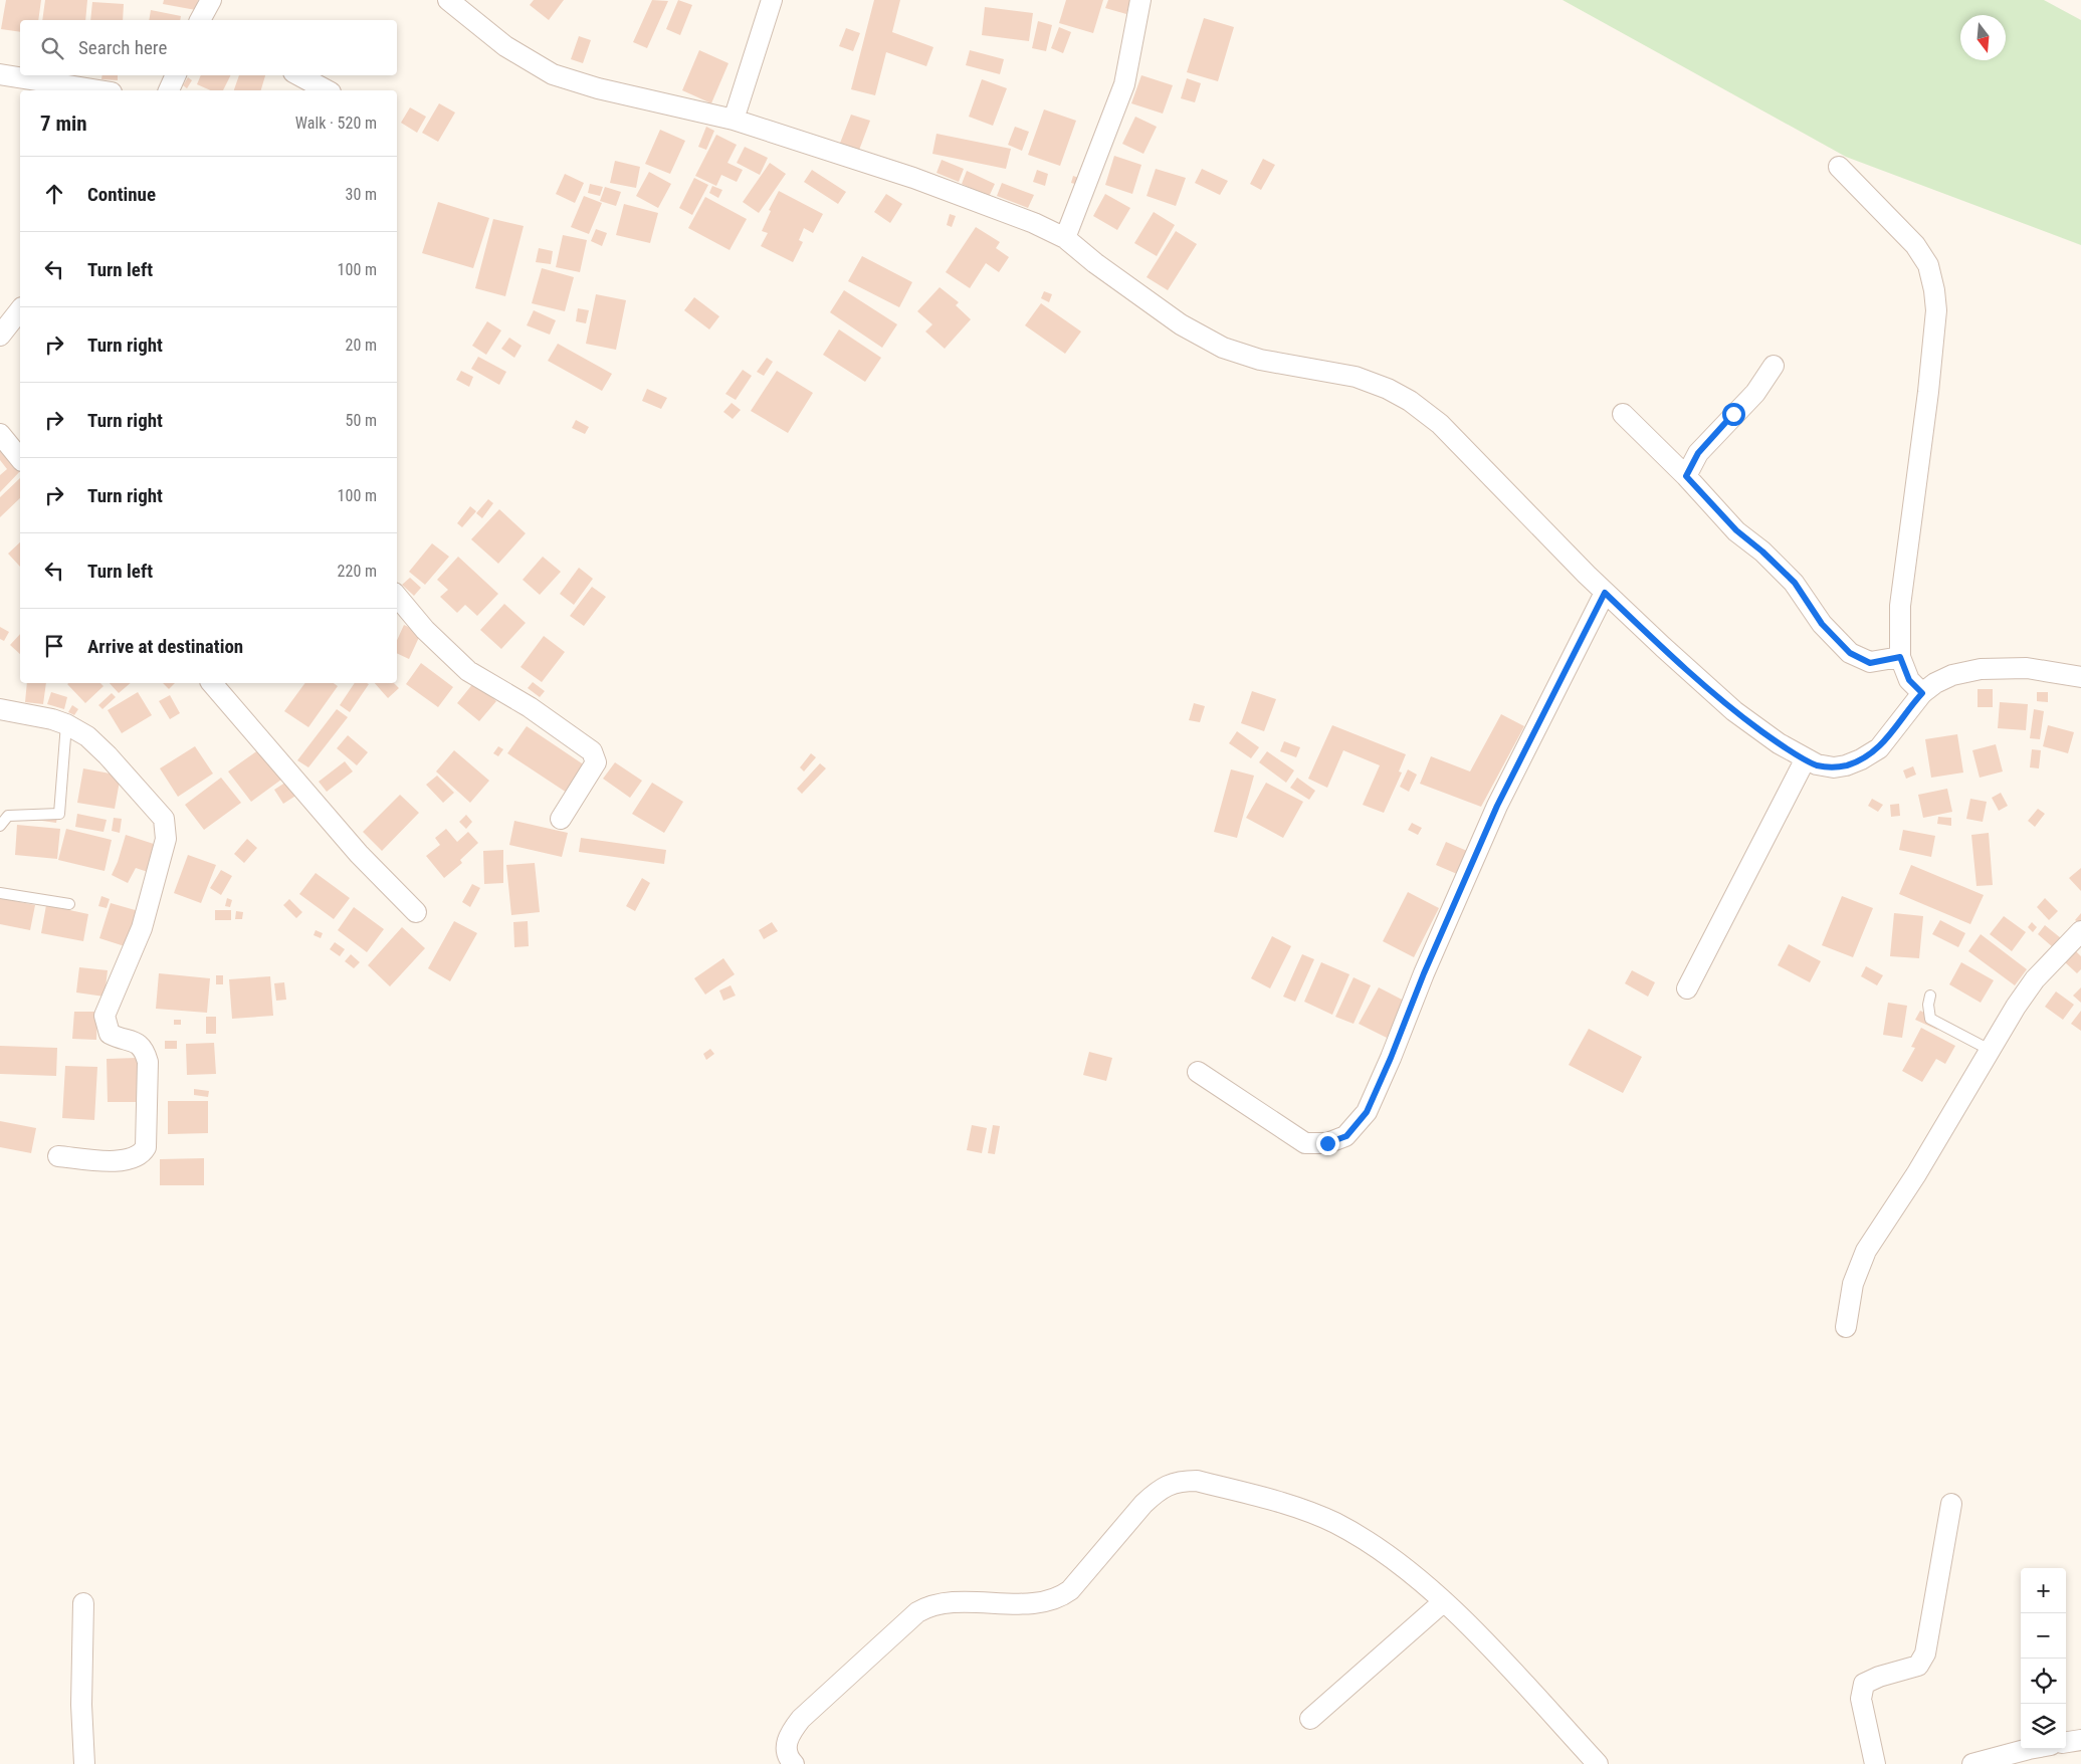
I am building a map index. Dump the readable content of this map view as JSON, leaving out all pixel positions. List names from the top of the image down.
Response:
{
  "north": "bottom",
  "page": {
    "search": "Search here",
    "heading": ["7 min", "Walk · 520 m"],
    "list": [
      ["Continue", "30 m"],
      ["Turn left", "100 m"],
      ["Turn right", "20 m"],
      ["Turn right", "50 m"],
      ["Turn right", "100 m"],
      ["Turn left", "220 m"],
      "Arrive at destination"
    ],
    "map_buttons": ["+", "−"]
  }
}
